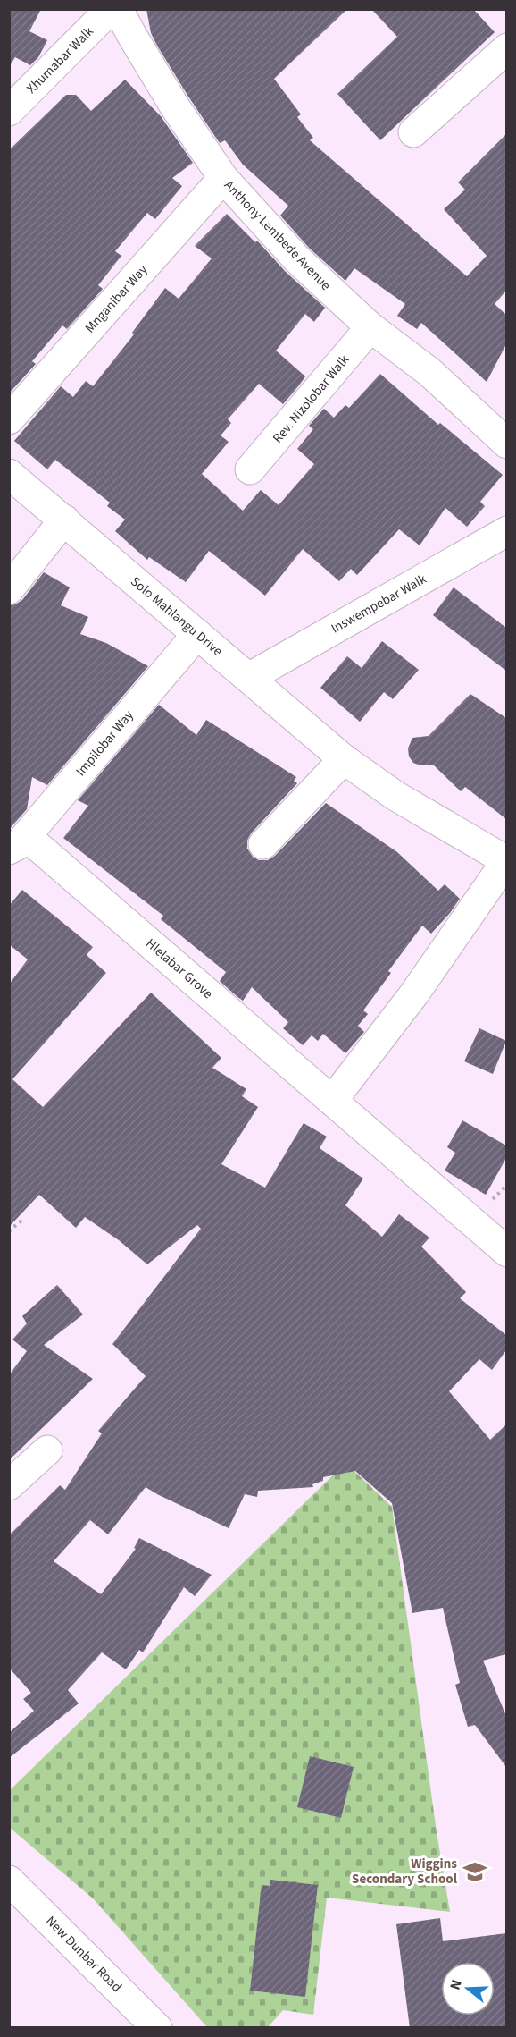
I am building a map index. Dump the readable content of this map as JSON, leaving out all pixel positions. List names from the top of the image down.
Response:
{
  "streets": {
    "street": [
      "Xhumabar Walk",
      "Anthony Lembede Avenue",
      "Mnganibar Way",
      "Rev. Nizolobar Walk",
      "Inswempebar Walk",
      "Solo Mahlangu Drive",
      "Impilobar Way",
      "Hlelabar Grove",
      "New Dunbar Road"
    ]
  },
  "crossings": [
    ["Anthony Lembede Avenue", "Mnganibar Way"],
    ["Anthony Lembede Avenue", "Rev. Nizolobar Walk"],
    ["Inswempebar Walk", "Solo Mahlangu Drive"],
    ["Solo Mahlangu Drive", "Impilobar Way"],
    ["Impilobar Way", "Hlelabar Grove"]
  ],
  "places": {
    "school or university": ["Wiggins Secondary School"]
  },
  "north": "left"
}
